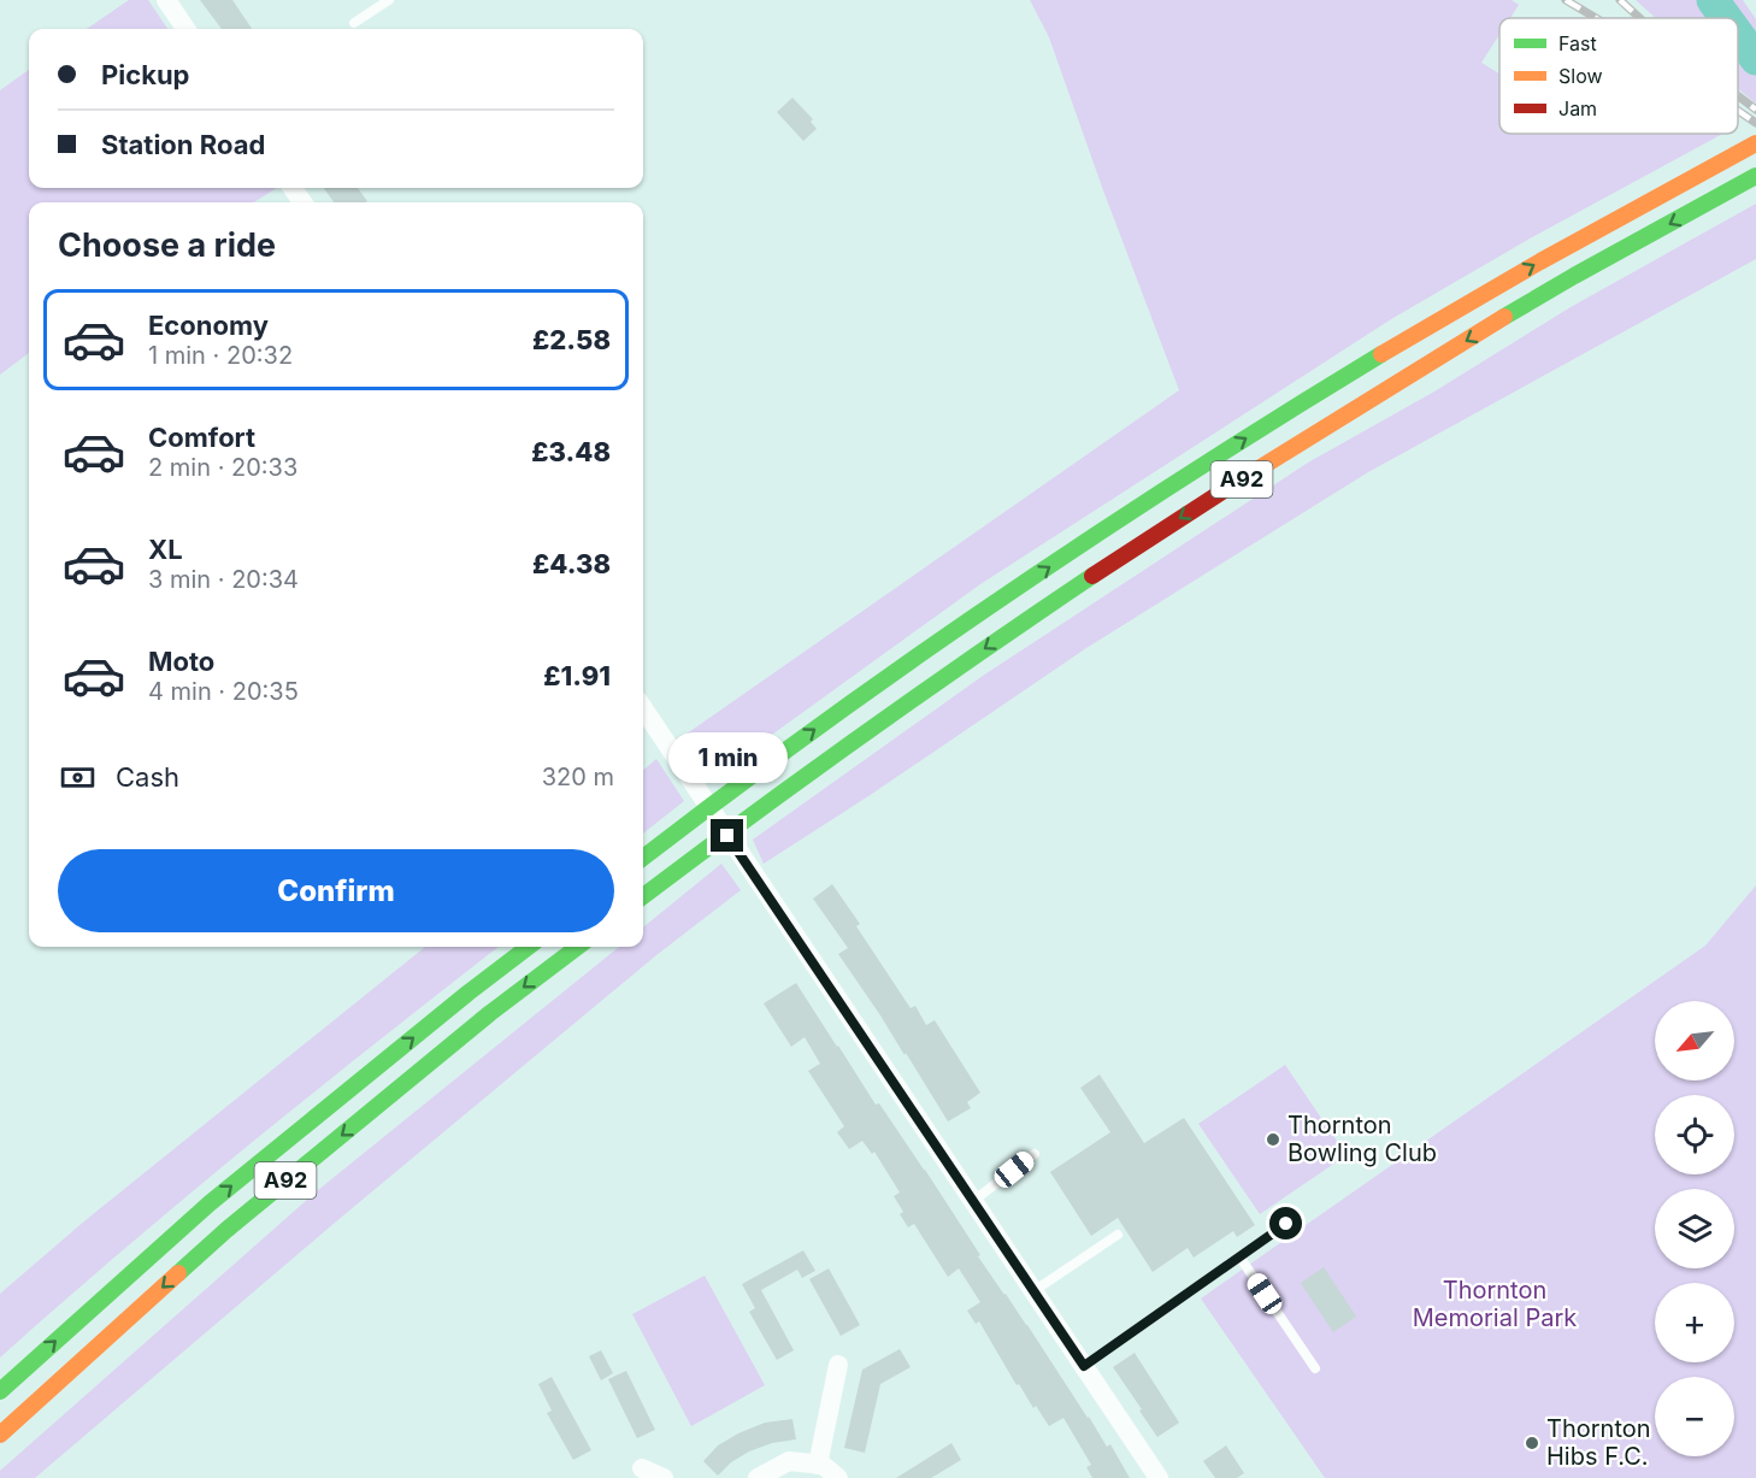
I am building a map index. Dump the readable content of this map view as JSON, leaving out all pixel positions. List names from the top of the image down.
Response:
{
  "streets": {
    "highway": ["A92"]
  },
  "parks": ["Thornton Memorial Park"],
  "places": ["Thornton Bowling Club", "Thornton Hibs F.C."],
  "legend": ["Fast", "Slow", "Jam"],
  "north": "bottom left",
  "page": {
    "banner": ["Pickup", "Station Road"],
    "heading": "Choose a ride",
    "list": [
      {
        "name": "Economy",
        "note": "1 min · 20:32",
        "value": "£2.58"
      },
      {
        "name": "Comfort",
        "note": "2 min · 20:33",
        "value": "£3.48"
      },
      {
        "name": "XL",
        "note": "3 min · 20:34",
        "value": "£4.38"
      },
      {
        "name": "Moto",
        "note": "4 min · 20:35",
        "value": "£1.91"
      }
    ],
    "bubble": "1 min",
    "pay": ["Cash", "320 m"],
    "buttons": "Confirm",
    "map_buttons": ["+", "−"]
  }
}
